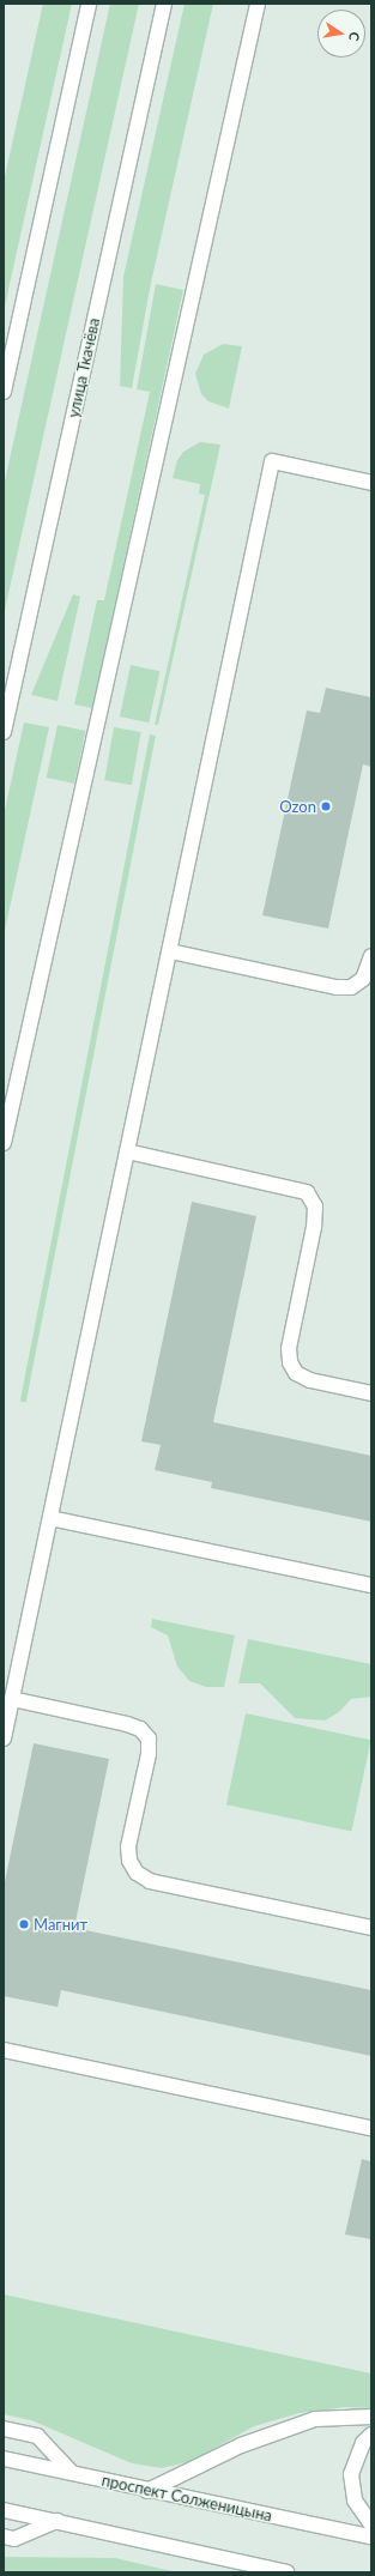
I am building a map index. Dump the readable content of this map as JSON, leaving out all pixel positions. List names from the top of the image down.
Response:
{
  "streets": {
    "street": ["улица Ткачёва", "проспект Солженицына"]
  },
  "places": ["Ozon", "Магнит"],
  "north": "right"
}
